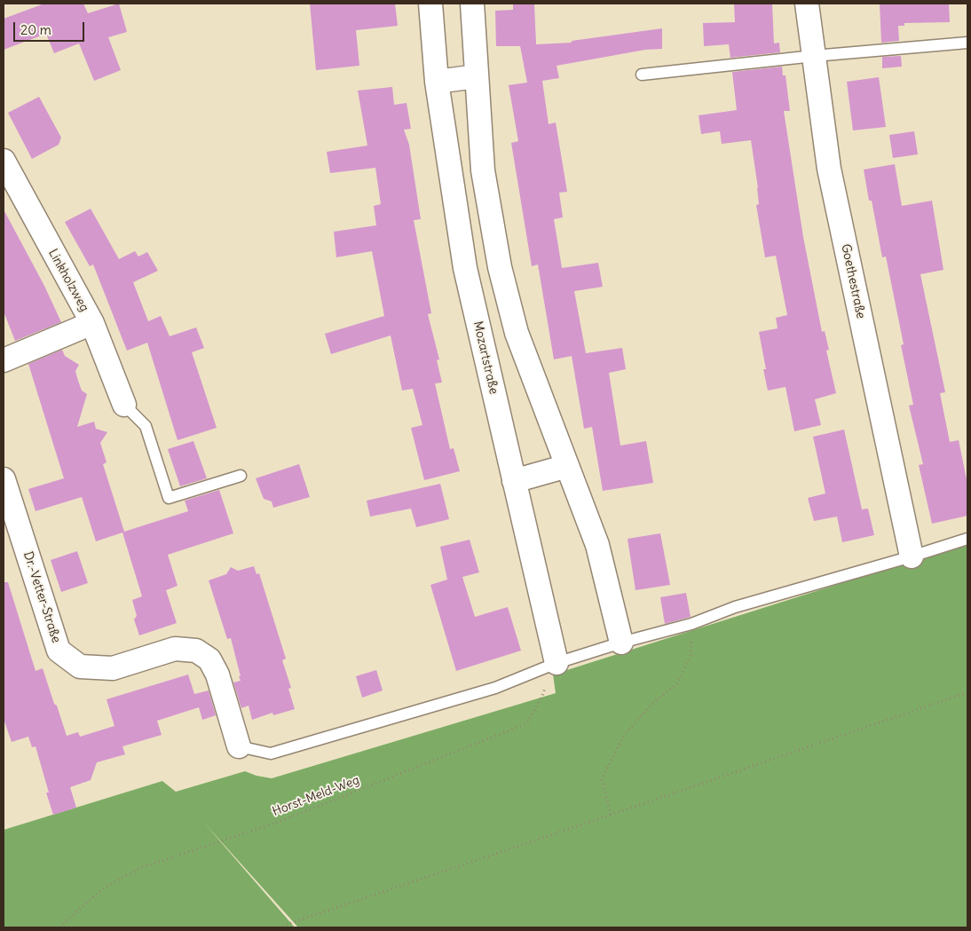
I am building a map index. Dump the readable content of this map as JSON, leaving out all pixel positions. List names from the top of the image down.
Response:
{
  "streets": {
    "street": [
      "Linkholzweg",
      "Goethestraße",
      "Mozartstraße",
      "Dr.-Vetter-Straße"
    ],
    "path": ["Horst-Meld-Weg"]
  },
  "crossings": [
    ["Mozartstraße", "Horst-Meld-Weg"]
  ],
  "scale_bar": "20 m"
}
